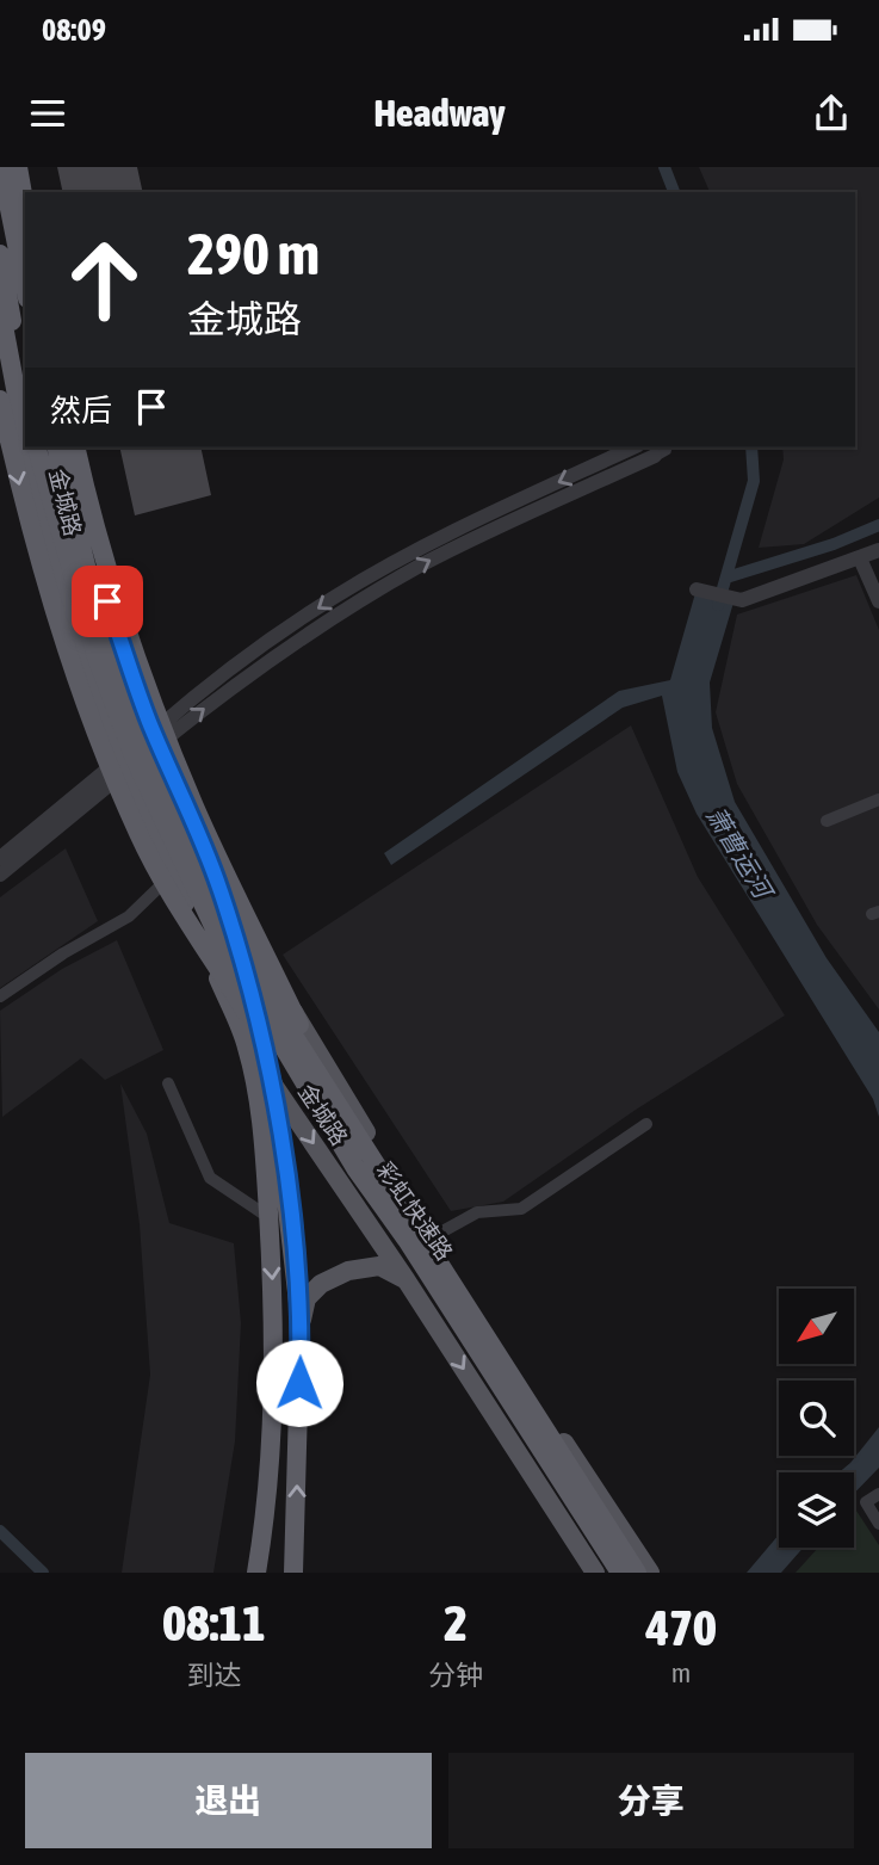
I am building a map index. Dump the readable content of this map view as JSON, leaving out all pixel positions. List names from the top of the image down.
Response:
{
  "streets": {
    "highway": ["金城路", "彩虹快速路"]
  },
  "water": ["萧曹运河"],
  "north": "bottom left",
  "page": {
    "status": "08:09",
    "header": "Headway",
    "turn": ["290 m", "金城路"],
    "then": "然后",
    "eta": [
      "08:11",
      "到达",
      "2",
      "分钟",
      "470",
      "m"
    ],
    "buttons": ["退出", "分享"]
  }
}
